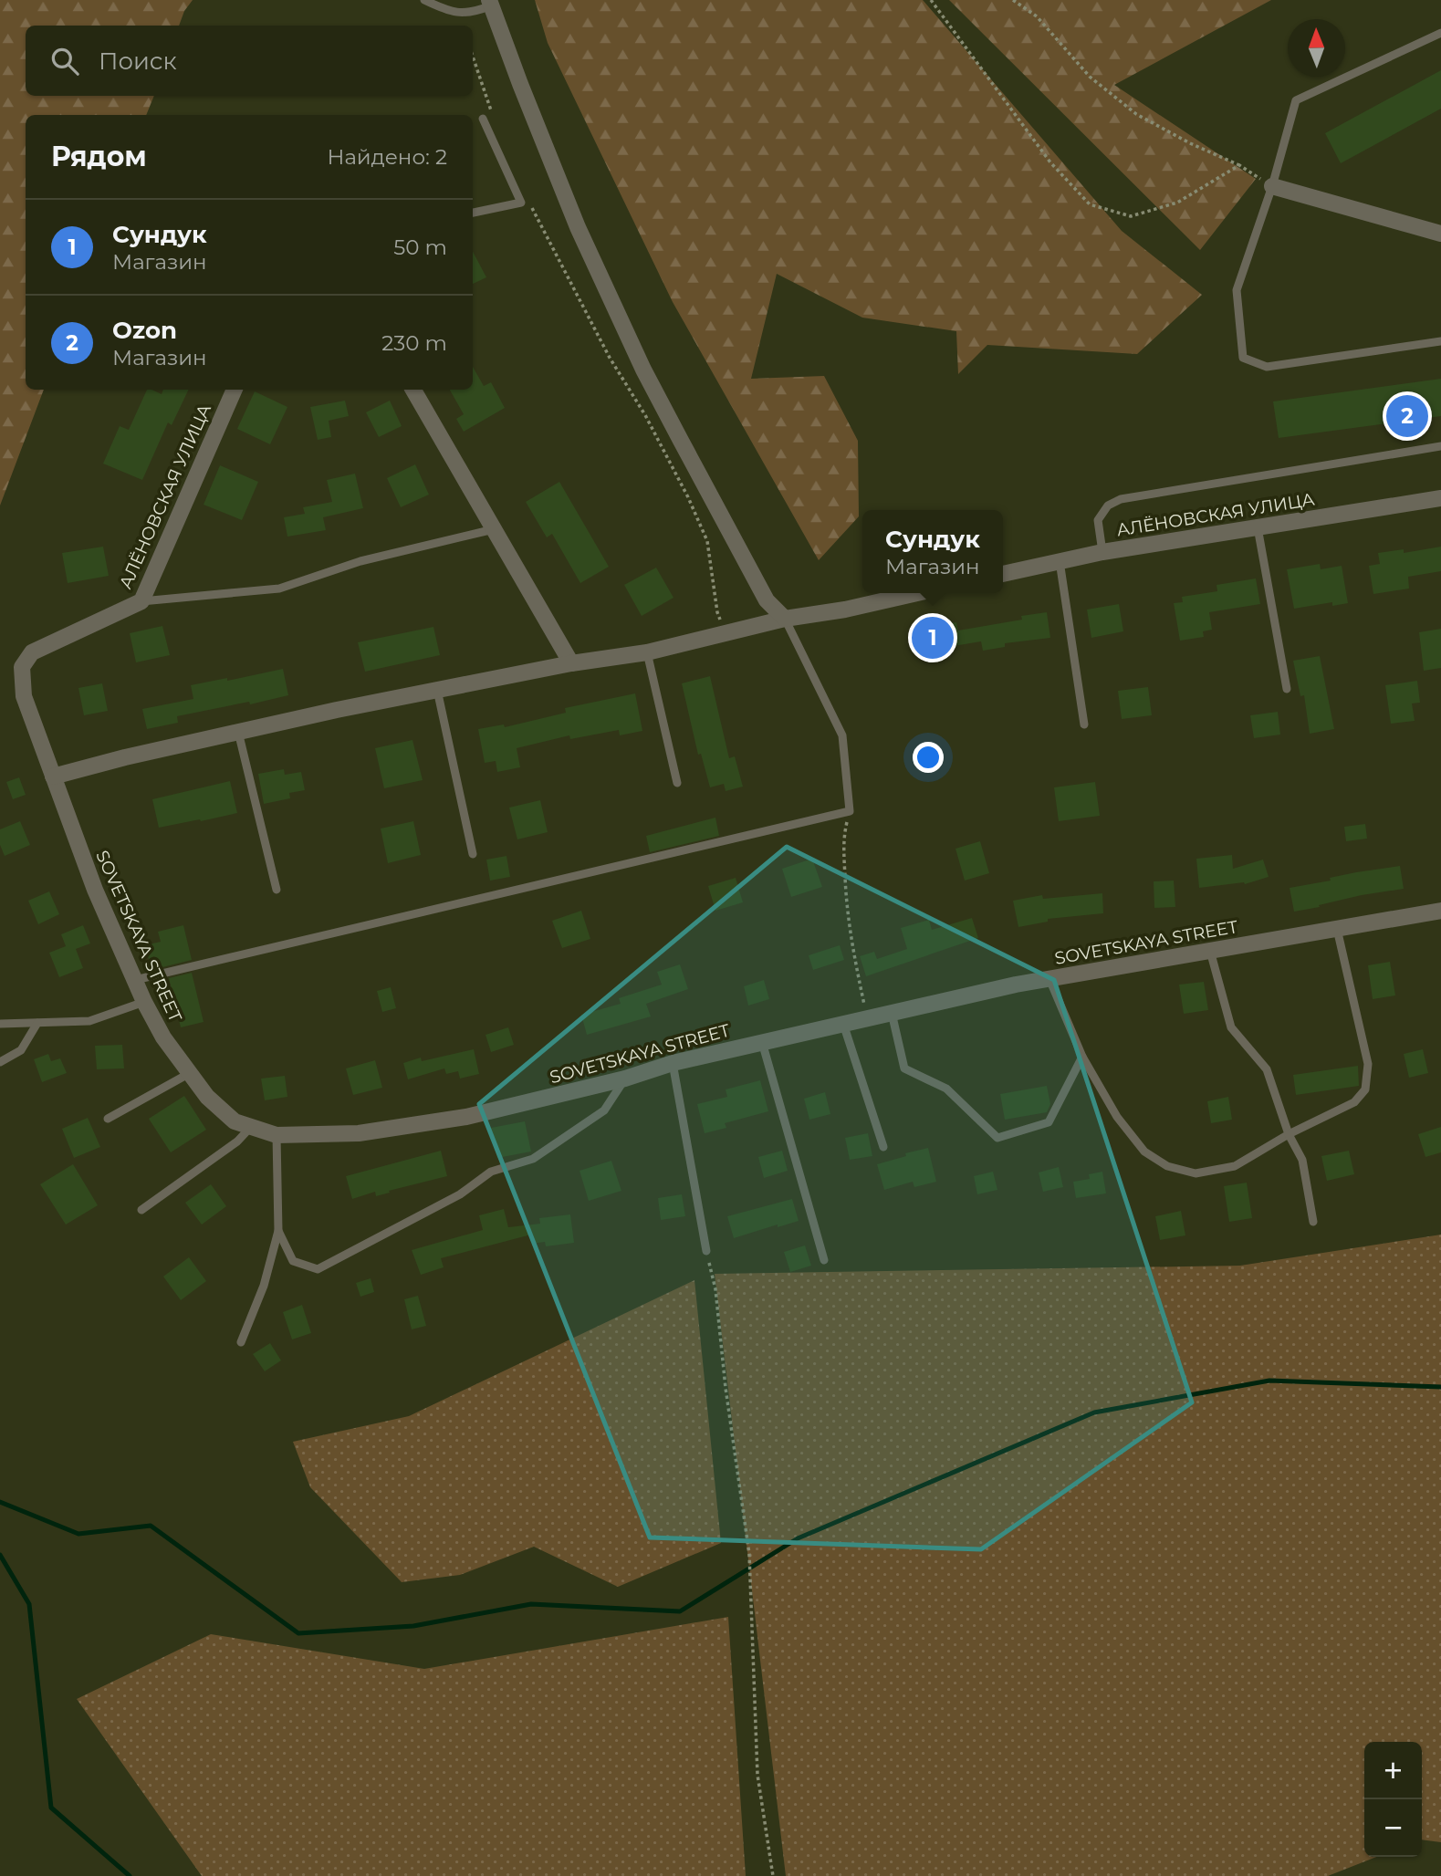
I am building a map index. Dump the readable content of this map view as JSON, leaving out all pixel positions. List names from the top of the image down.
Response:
{
  "streets": {
    "street": ["АЛЁНОВСКАЯ УЛИЦА", "SOVETSKAYA STREET"]
  },
  "crossings": [
    ["АЛЁНОВСКАЯ УЛИЦА", "SOVETSKAYA STREET"]
  ],
  "north": "top",
  "page": {
    "search": "Поиск",
    "heading": ["Рядом", "Найдено: 2"],
    "list": [
      {
        "mark": "1",
        "name": "Сундук",
        "note": "Магазин",
        "value": "50 m"
      },
      {
        "mark": "2",
        "name": "Ozon",
        "note": "Магазин",
        "value": "230 m"
      }
    ],
    "pins": ["2", "1"],
    "popup": ["Сундук", "Магазин"],
    "map_buttons": ["+", "−"]
  }
}
